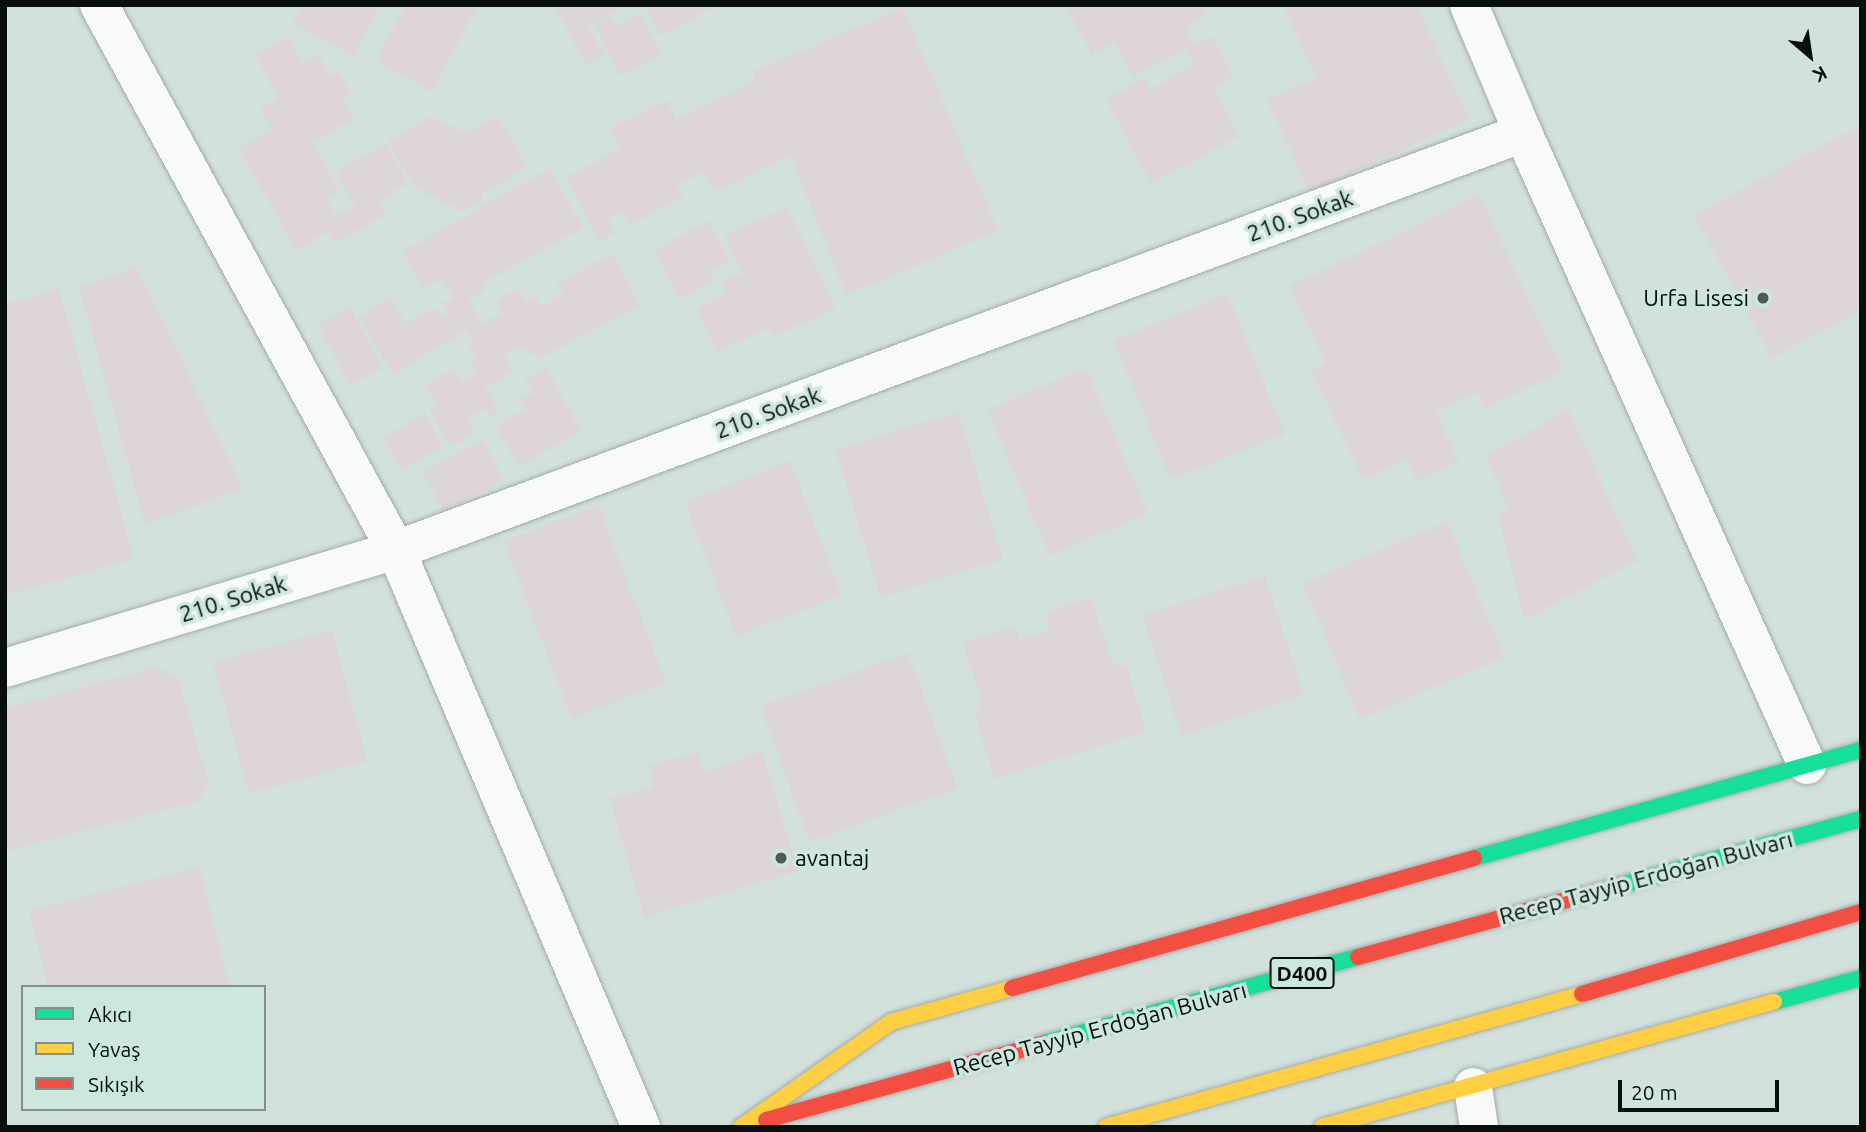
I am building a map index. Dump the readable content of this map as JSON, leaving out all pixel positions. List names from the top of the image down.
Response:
{
  "streets": {
    "highway": ["Recep Tayyip Erdoğan Bulvarı", "D400"],
    "street": ["210. Sokak"]
  },
  "places": ["Urfa Lisesi", "avantaj"],
  "legend": ["Akıcı", "Yavaş", "Sıkışık"],
  "scale_bar": "20 m",
  "north": "bottom right"
}
